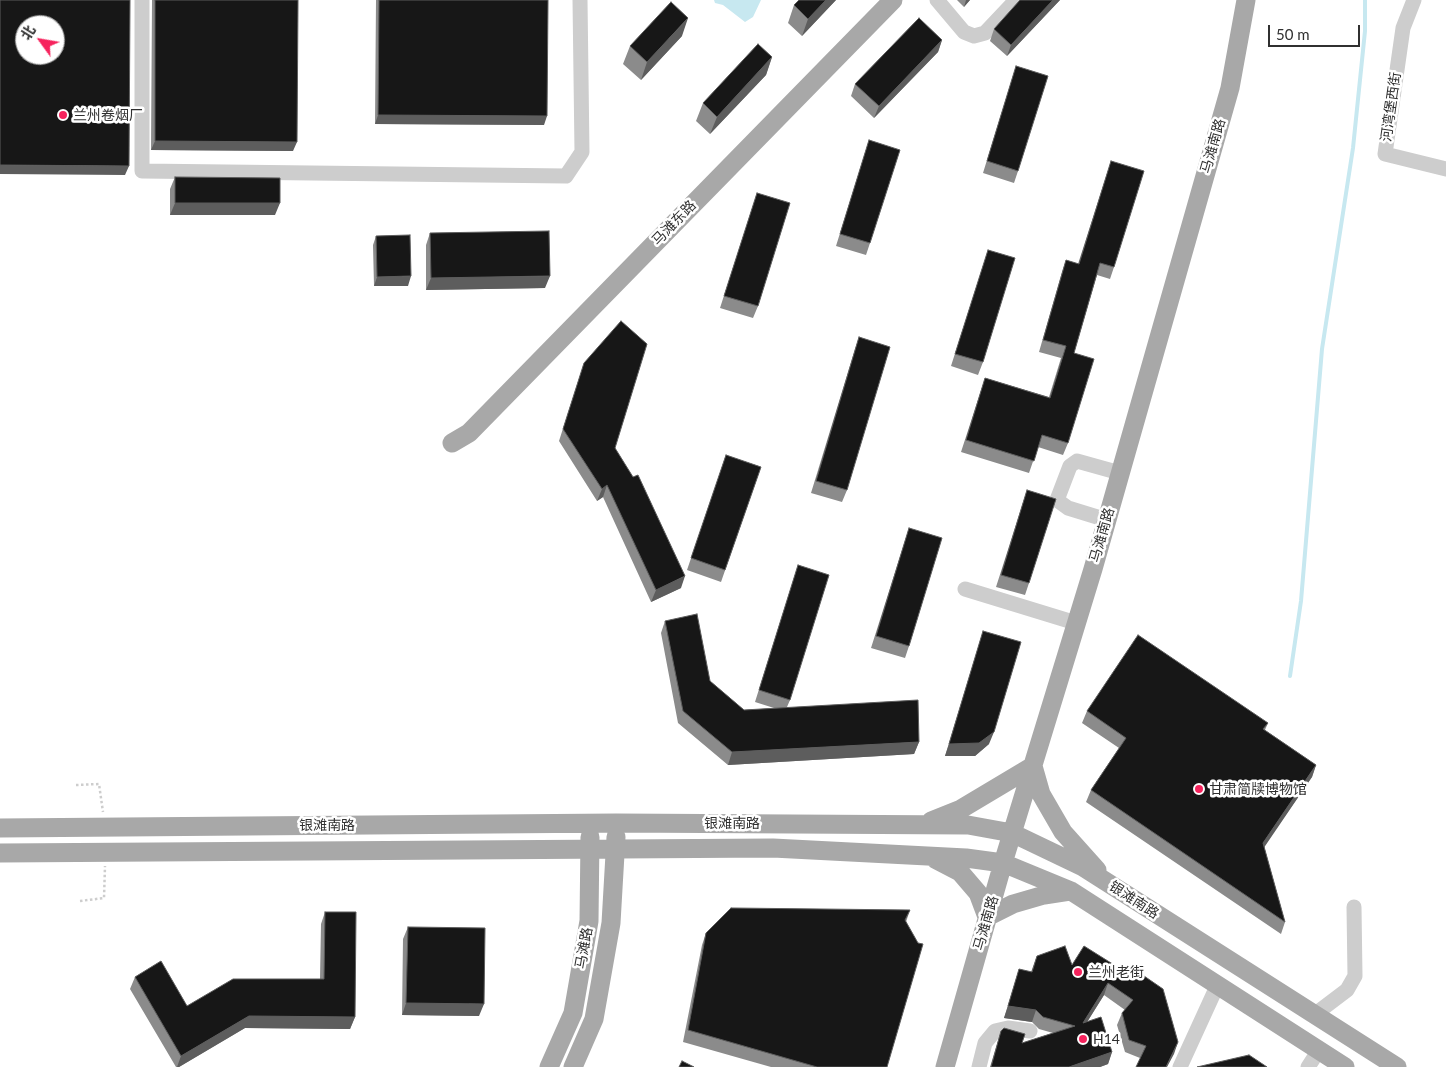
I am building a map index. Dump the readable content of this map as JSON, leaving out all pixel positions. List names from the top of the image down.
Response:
{
  "streets": {
    "main road": [
      "马滩南路",
      "马滩东路",
      "银滩南路",
      "马滩路"
    ],
    "street": ["河湾堡西街"]
  },
  "crossings": [
    ["马滩南路", "银滩南路"],
    ["银滩南路", "马滩路"]
  ],
  "places": [
    "兰州卷烟厂",
    "甘肃简牍博物馆",
    "兰州老街",
    "H14"
  ],
  "scale_bar": "50 m",
  "north": "top left"
}
